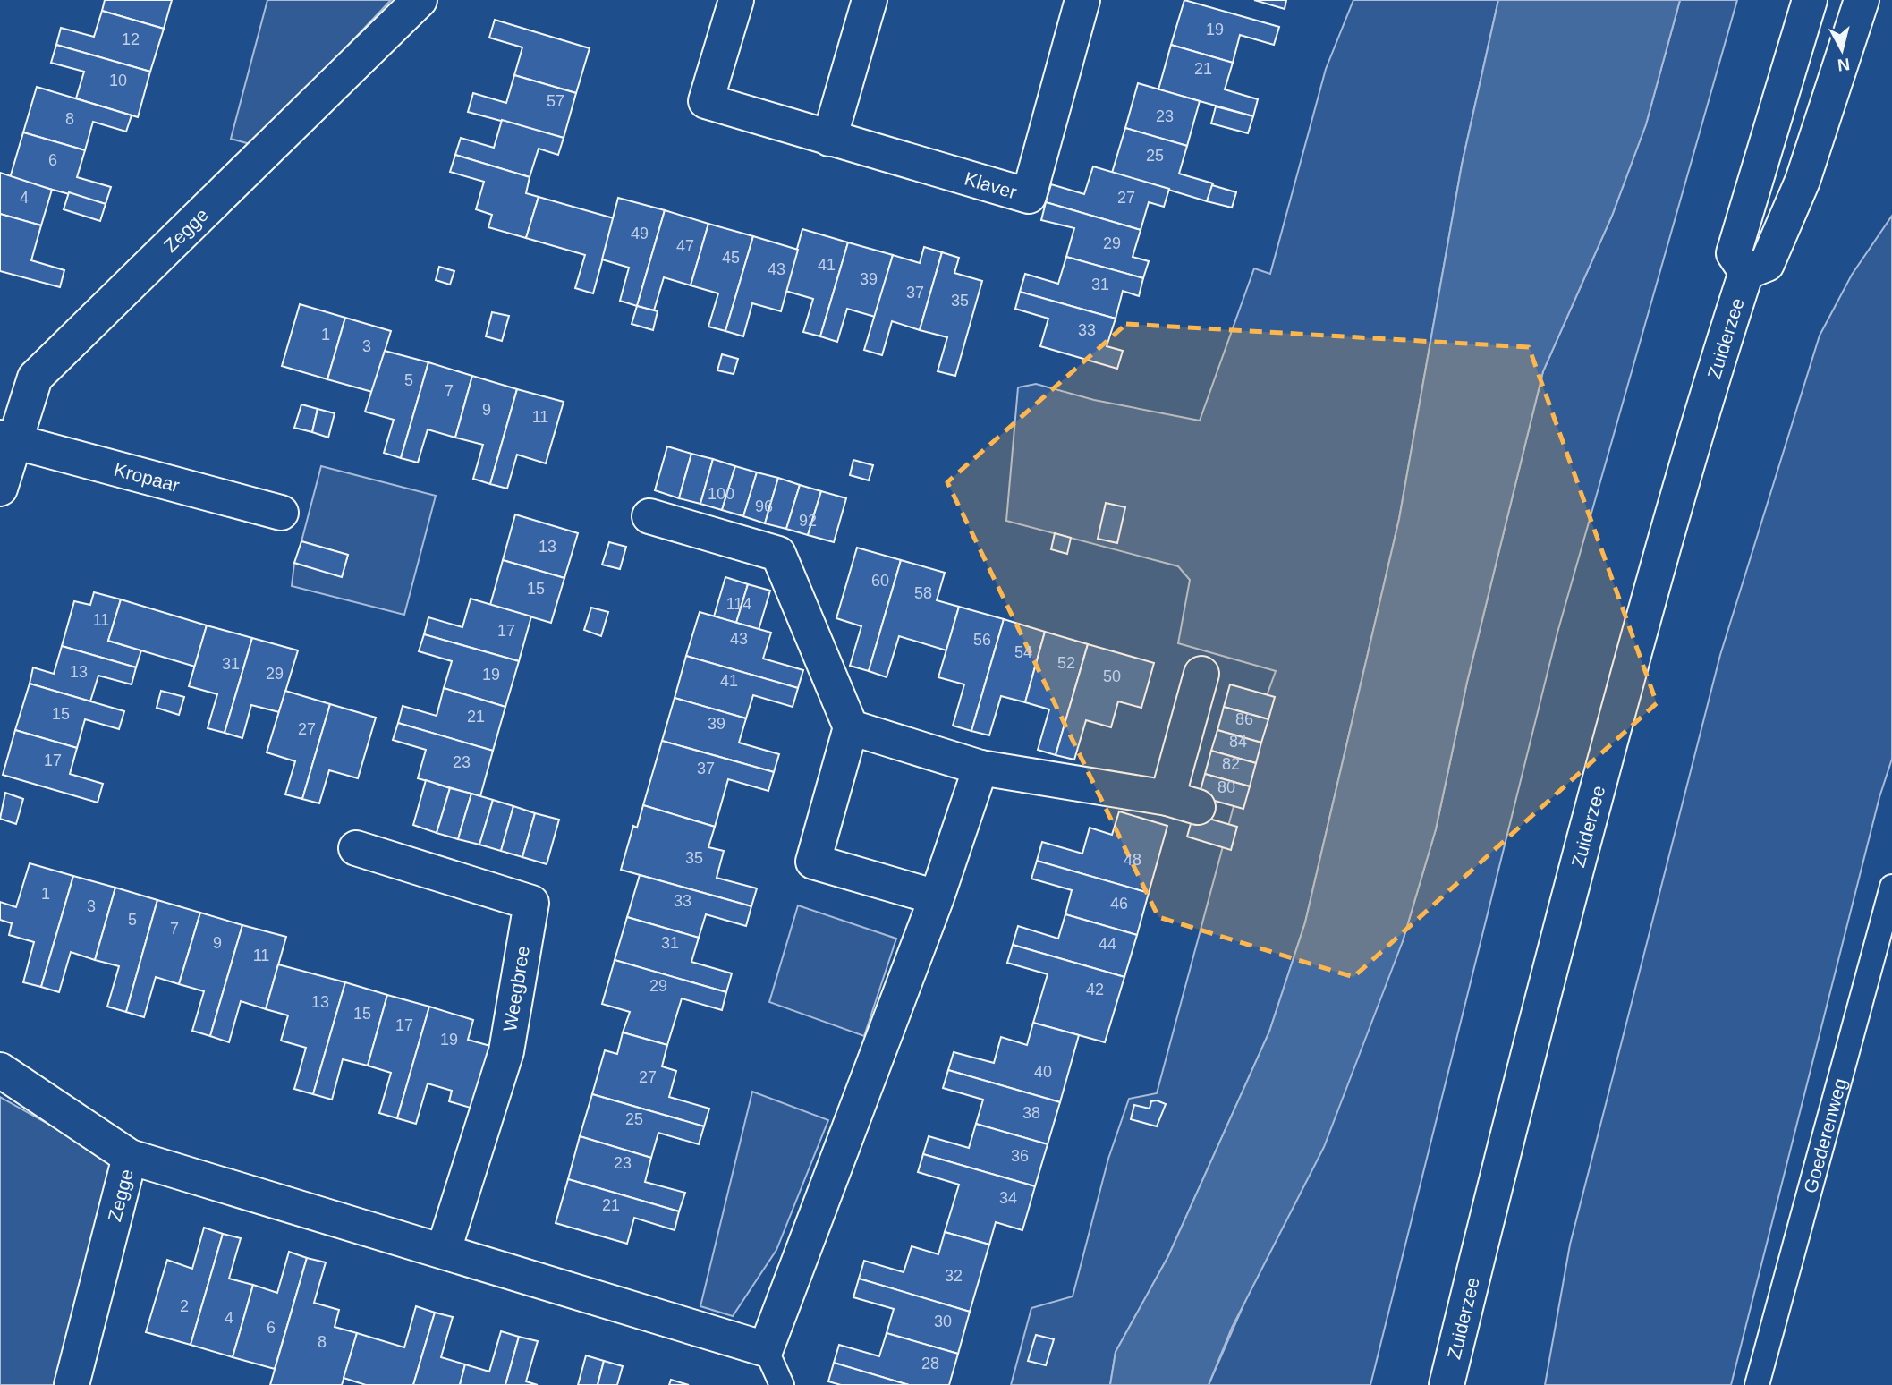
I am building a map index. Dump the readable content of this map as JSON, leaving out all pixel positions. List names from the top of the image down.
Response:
{
  "streets": {
    "street": [
      "Klaver",
      "Zegge",
      "Zuiderzee",
      "Kropaar",
      "Weegbree"
    ],
    "lane": ["Goederenweg"]
  },
  "crossings": [
    ["Zegge", "Kropaar"]
  ],
  "house_numbers": [
    "19",
    "12",
    "21",
    "10",
    "57",
    "23",
    "8",
    "25",
    "6",
    "4",
    "27",
    "49",
    "29",
    "47",
    "45",
    "41",
    "43",
    "39",
    "31",
    "37",
    "35",
    "33",
    "1",
    "3",
    "5",
    "7",
    "9",
    "11",
    "100",
    "96",
    "92",
    "13",
    "60",
    "15",
    "58",
    "114",
    "11",
    "17",
    "43",
    "56",
    "54",
    "52",
    "31",
    "13",
    "29",
    "19",
    "50",
    "41",
    "15",
    "21",
    "86",
    "39",
    "27",
    "84",
    "17",
    "23",
    "82",
    "37",
    "80",
    "35",
    "48",
    "1",
    "33",
    "46",
    "3",
    "5",
    "7",
    "9",
    "31",
    "44",
    "11",
    "29",
    "42",
    "13",
    "15",
    "17",
    "19",
    "40",
    "27",
    "38",
    "25",
    "36",
    "23",
    "34",
    "21",
    "32",
    "2",
    "4",
    "30",
    "6",
    "8",
    "28"
  ],
  "north": "bottom"
}
